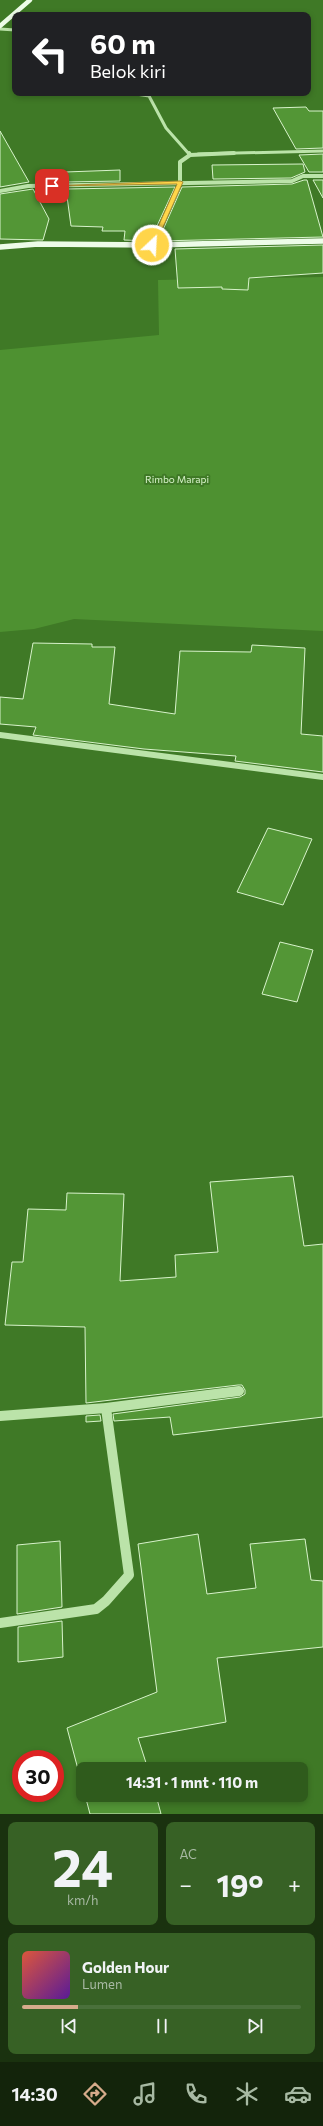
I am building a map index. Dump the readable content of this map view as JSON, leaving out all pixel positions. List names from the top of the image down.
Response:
{
  "parks": ["Rimbo Marapi"],
  "page": {
    "turn": ["60 m", "Belok kiri"],
    "limit": "30",
    "trip": "14:31 · 1 mnt · 110 m",
    "tile": [
      ["24", "km/h"],
      "AC"
    ],
    "heat": ["−", "19°", "+"],
    "song": ["Golden Hour", "Lumen"],
    "tabs": "14:30"
  }
}
